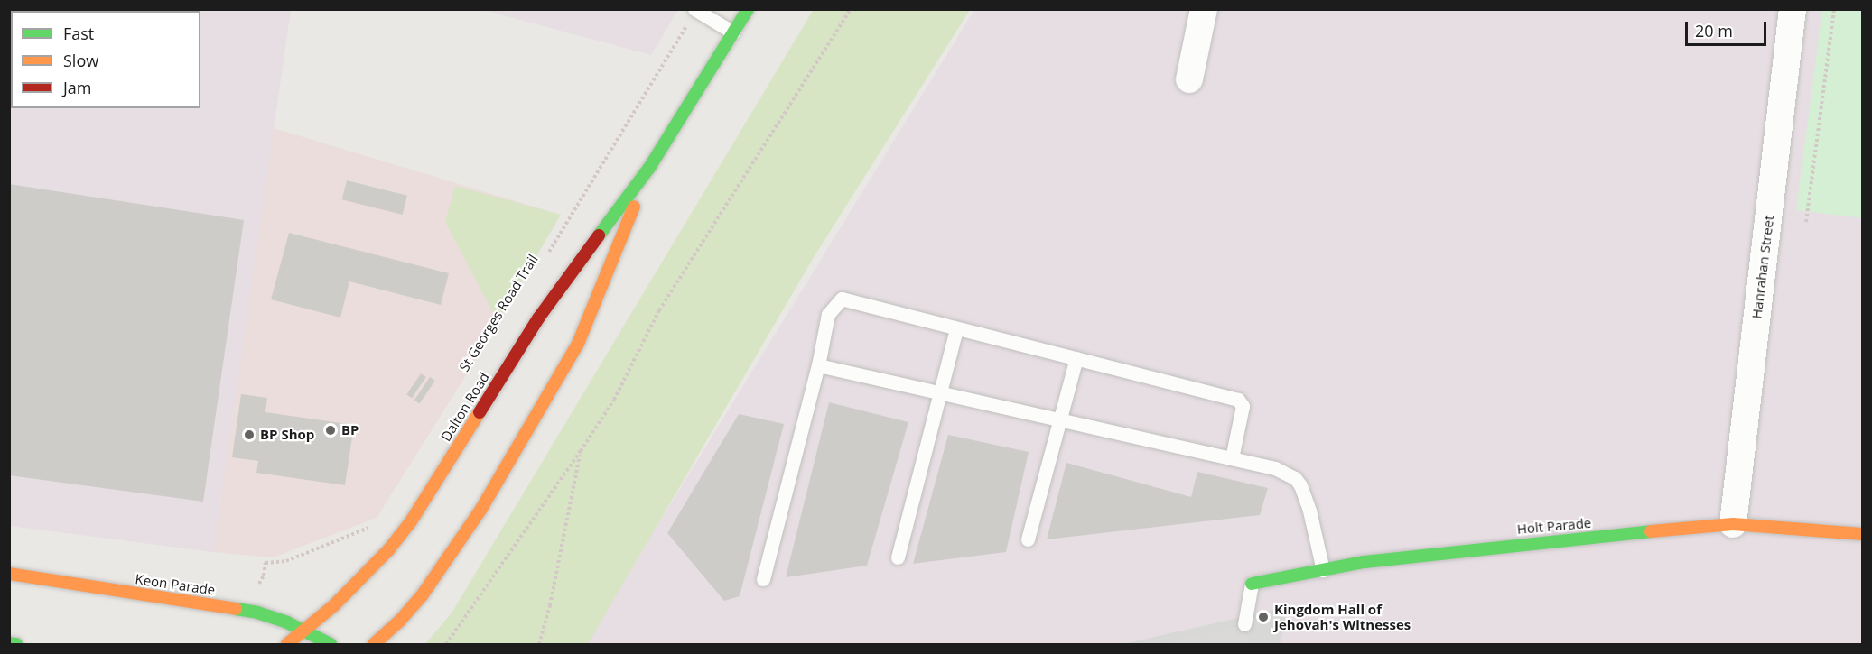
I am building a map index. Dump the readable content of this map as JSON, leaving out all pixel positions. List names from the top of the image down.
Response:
{
  "streets": {
    "main road": ["Dalton Road", "Holt Parade", "Keon Parade"],
    "street": ["Hanrahan Street"],
    "path": ["St Georges Road Trail"]
  },
  "crossings": [
    ["Hanrahan Street", "Holt Parade"],
    ["Dalton Road", "Keon Parade"]
  ],
  "places": ["BP", "BP Shop", "Kingdom Hall of Jehovah's Witnesses"],
  "legend": ["Fast", "Slow", "Jam"],
  "scale_bar": "20 m"
}
